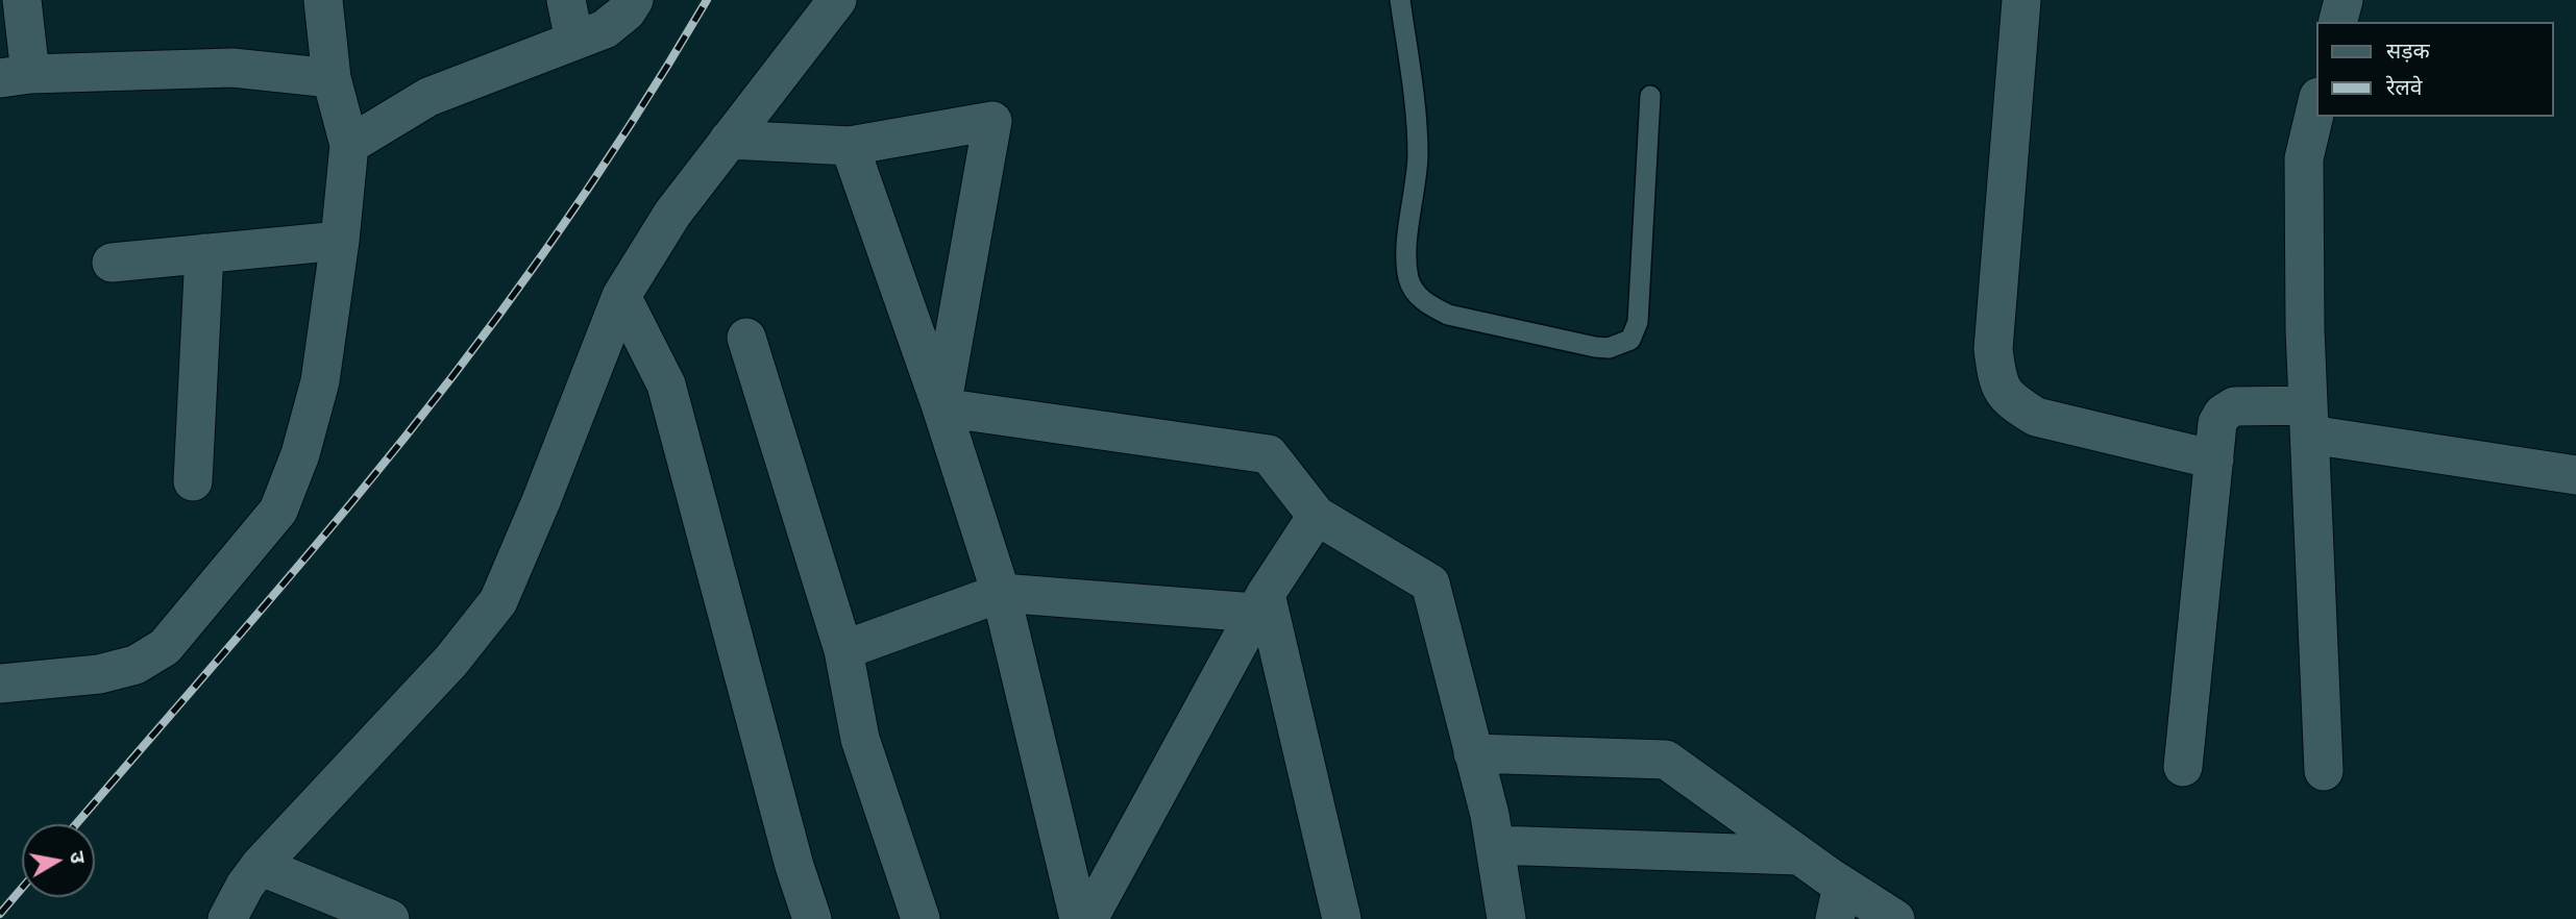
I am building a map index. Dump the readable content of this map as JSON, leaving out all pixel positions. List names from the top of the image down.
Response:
{
  "legend": ["सड़क", "रेलवे"],
  "north": "right"
}
